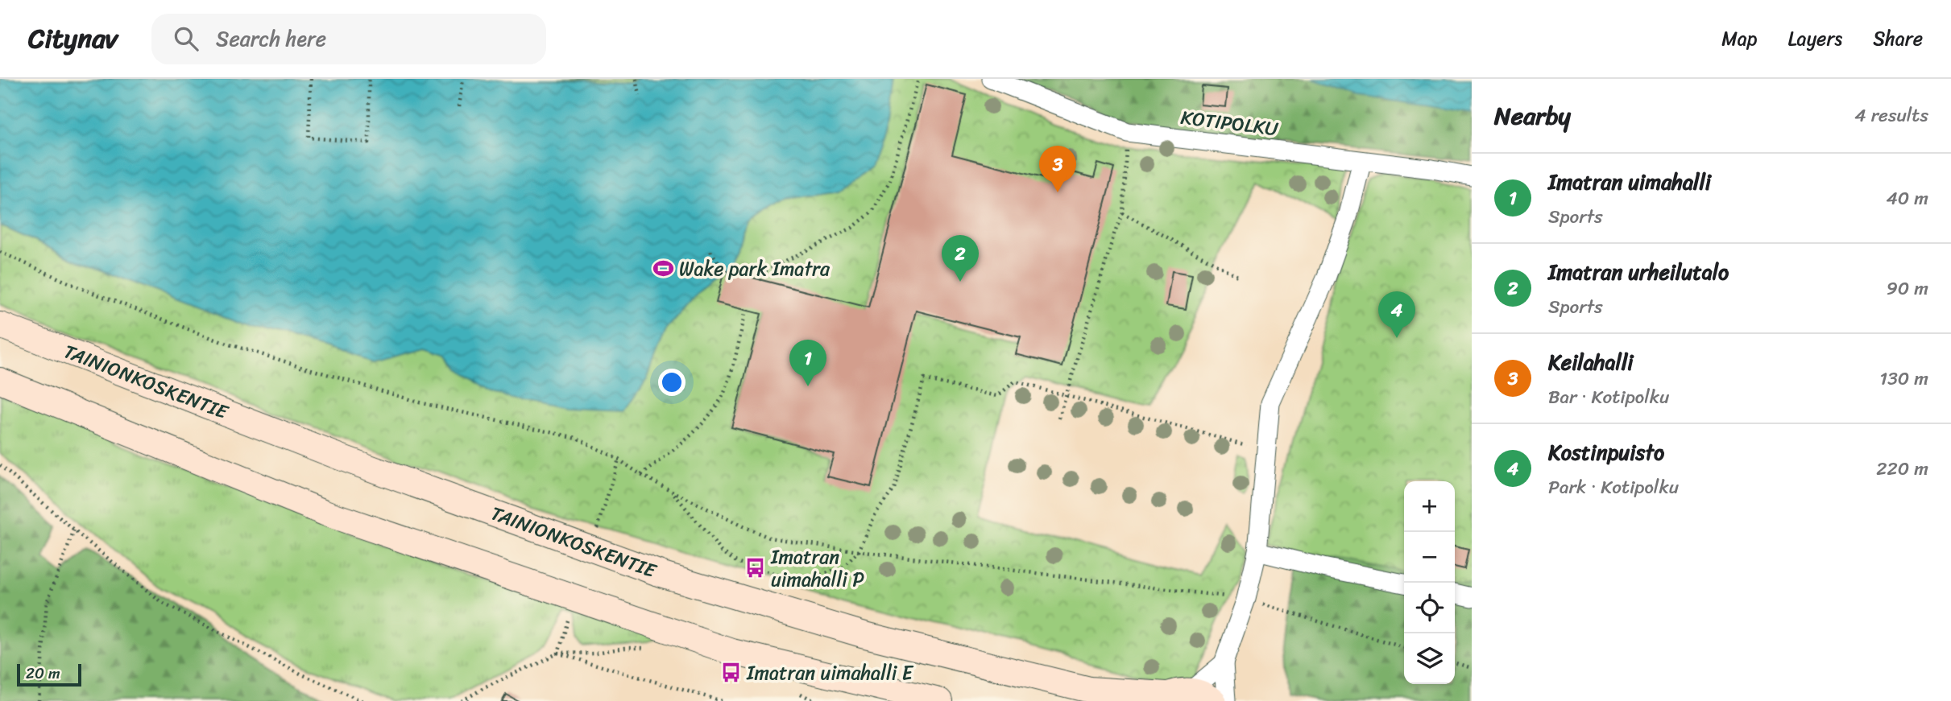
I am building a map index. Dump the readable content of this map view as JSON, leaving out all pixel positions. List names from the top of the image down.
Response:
{
  "streets": {
    "main road": ["TAINIONKOSKENTIE"],
    "street": ["KOTIPOLKU"]
  },
  "places": {
    "sports": ["Wake park Imatra"],
    "bus stop": ["Imatran uimahalli P", "Imatran uimahalli E"]
  },
  "scale_bar": "20 m",
  "page": {
    "header": "Citynav",
    "search": "Search here",
    "nav": ["Map", "Layers", "Share"],
    "heading": ["Nearby", "4 results"],
    "pins": [
      "3",
      "2",
      "4",
      "1"
    ],
    "list": [
      {
        "mark": "1",
        "name": "Imatran uimahalli",
        "note": "Sports",
        "value": "40 m"
      },
      {
        "mark": "2",
        "name": "Imatran urheilutalo",
        "note": "Sports",
        "value": "90 m"
      },
      {
        "mark": "3",
        "name": "Keilahalli",
        "note": "Bar · Kotipolku",
        "value": "130 m"
      },
      {
        "mark": "4",
        "name": "Kostinpuisto",
        "note": "Park · Kotipolku",
        "value": "220 m"
      }
    ],
    "map_buttons": ["+", "−"],
    "scale": "20 m"
  }
}
